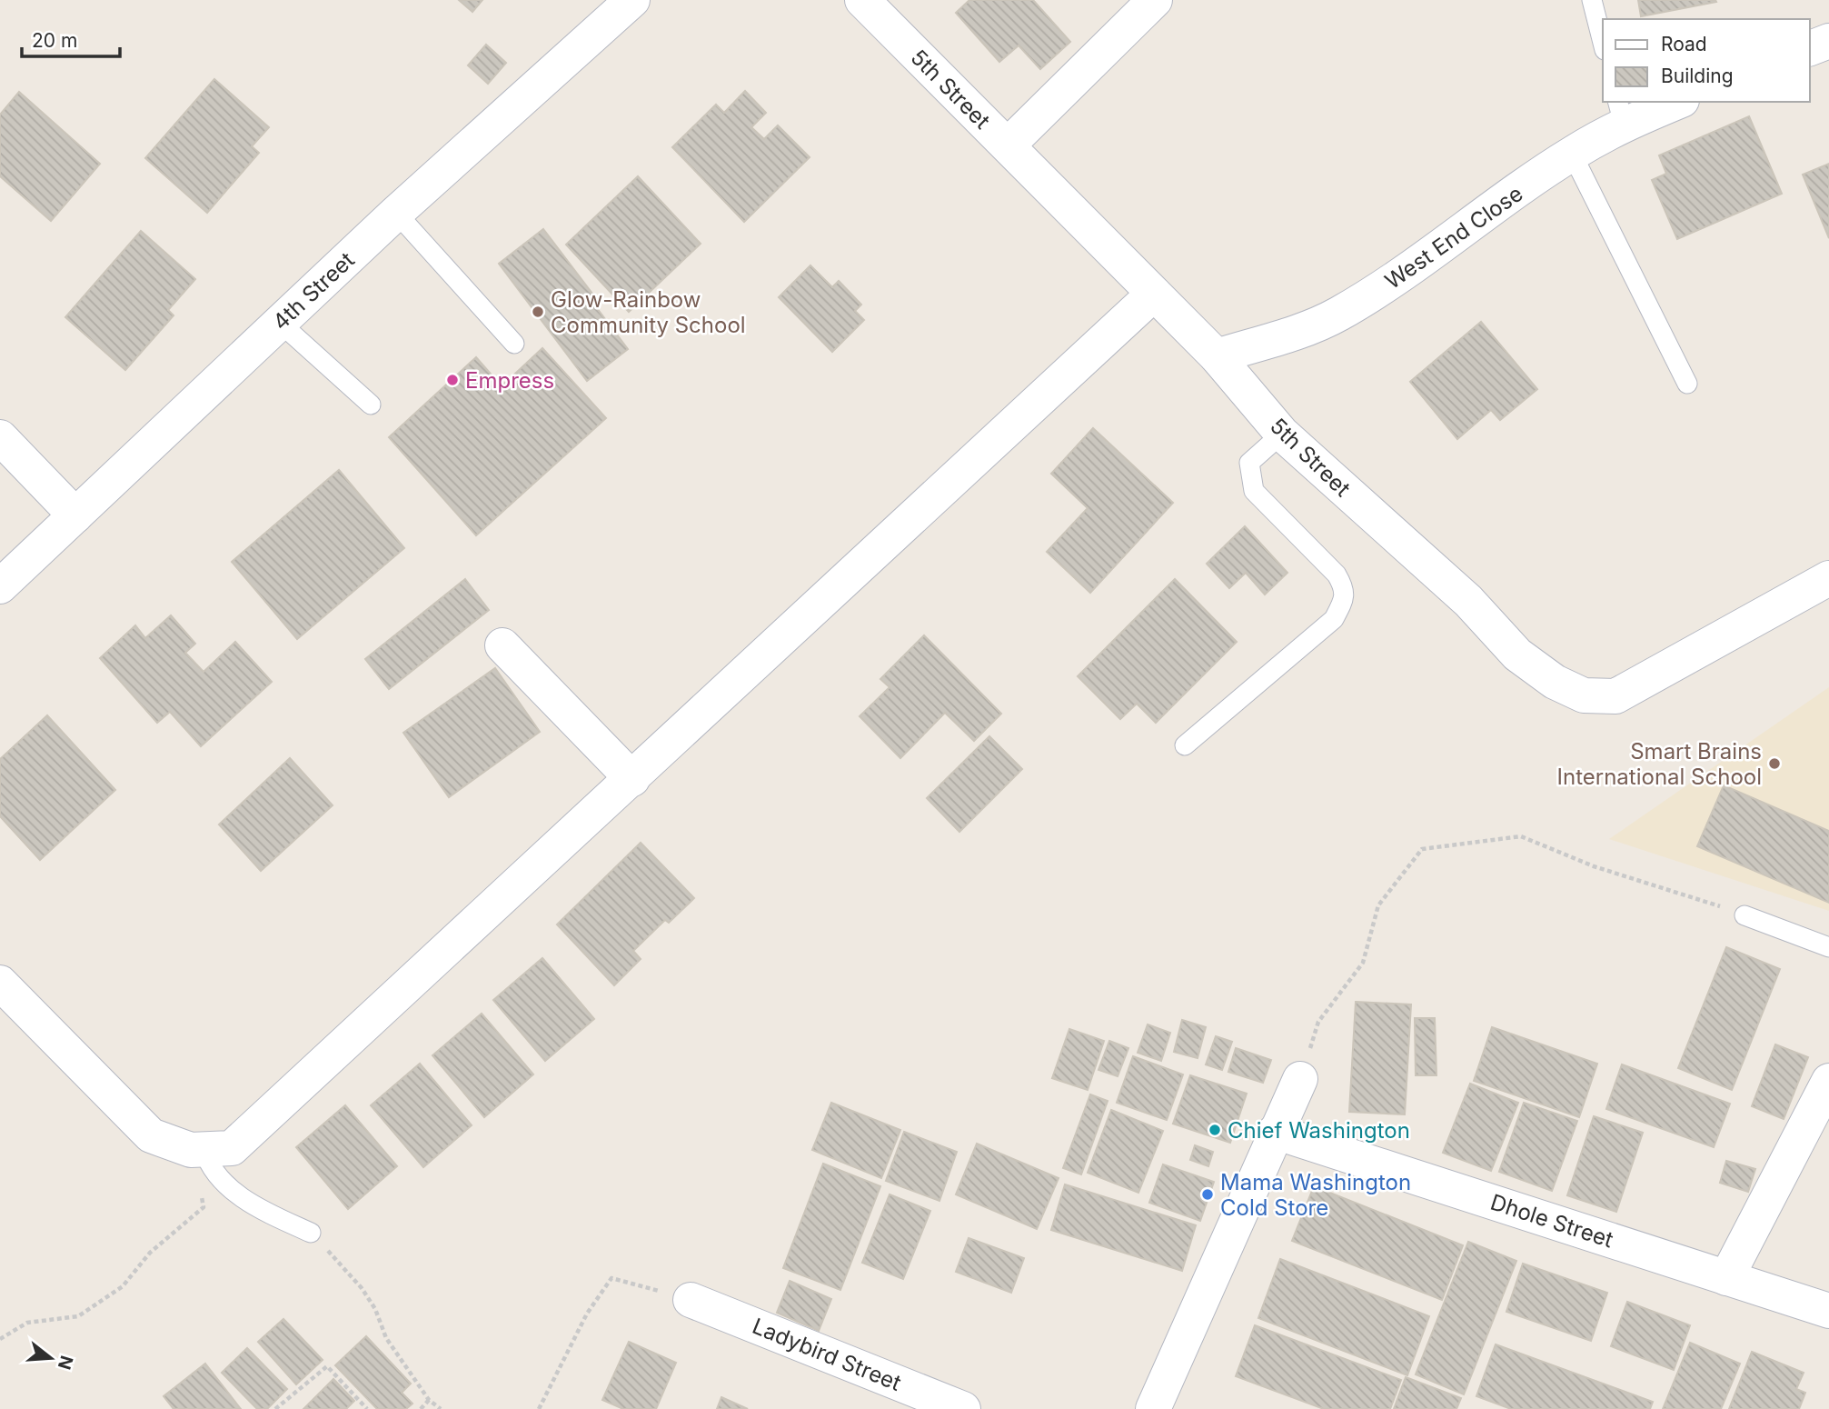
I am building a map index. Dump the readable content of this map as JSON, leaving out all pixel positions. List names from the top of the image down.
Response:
{
  "streets": {
    "street": [
      "5th Street",
      "West End Close",
      "4th Street",
      "Dhole Street",
      "Ladybird Street"
    ]
  },
  "crossings": [
    ["5th Street", "West End Close"]
  ],
  "places": [
    "Glow-Rainbow Community School",
    "Empress",
    "Smart Brains International School",
    "Chief Washington",
    "Mama Washington Cold Store"
  ],
  "legend": ["Road", "Building"],
  "scale_bar": "20 m",
  "north": "right"
}
